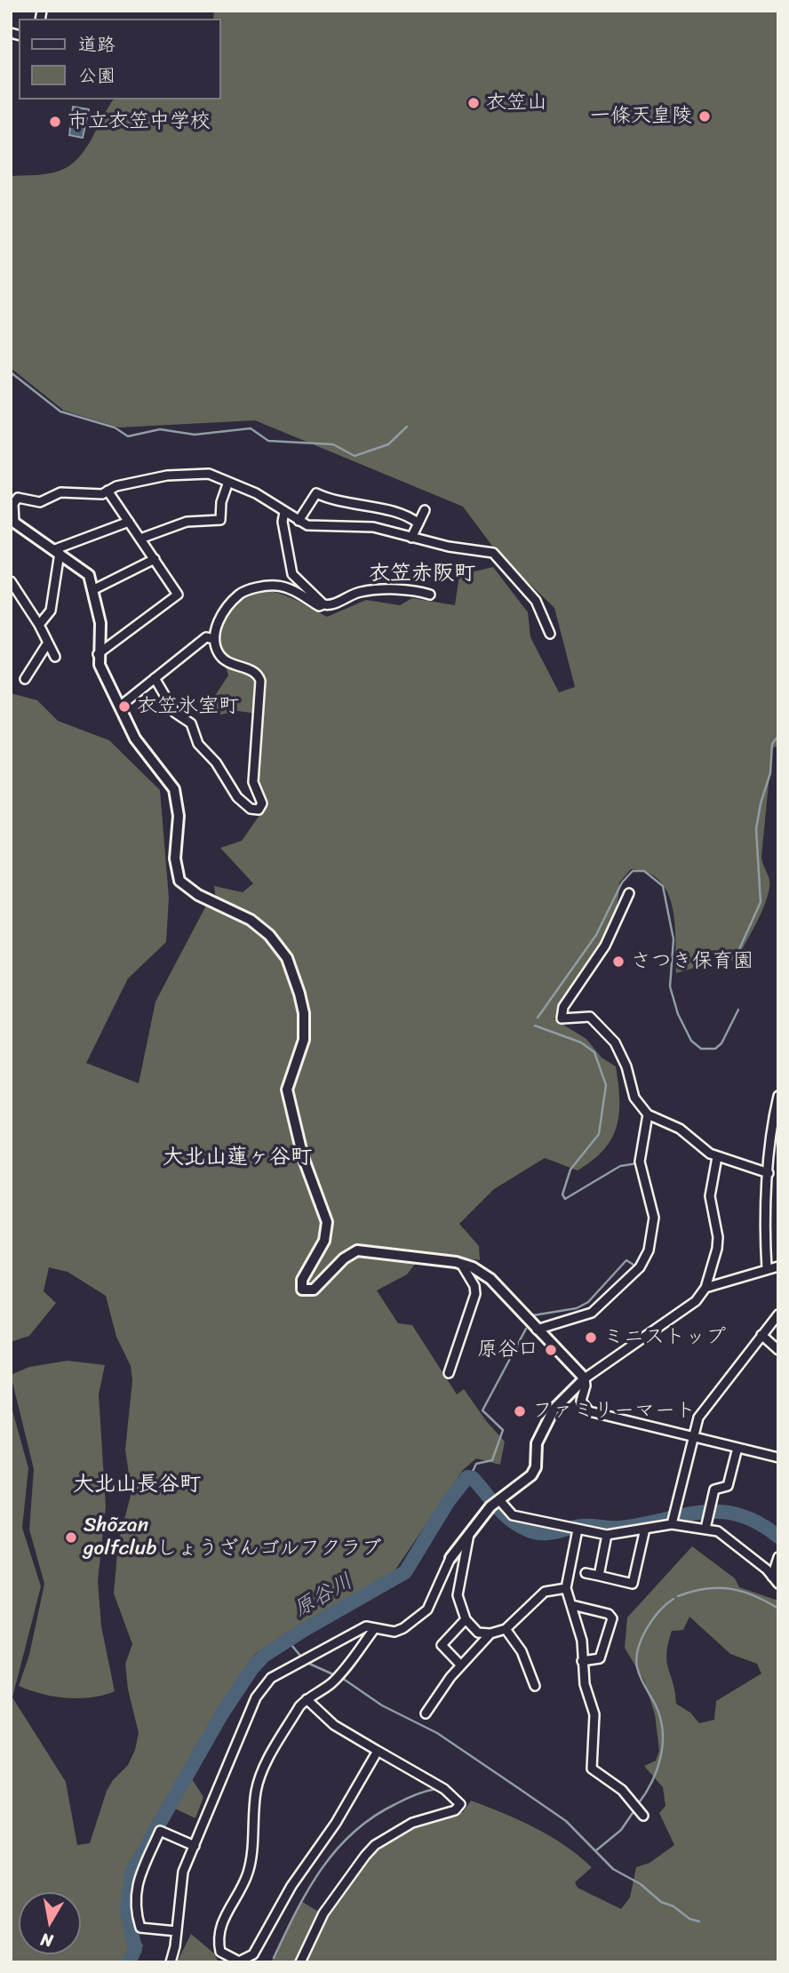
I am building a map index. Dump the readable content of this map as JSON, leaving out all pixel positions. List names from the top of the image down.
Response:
{
  "districts": ["衣笠赤阪町", "大北山蓮ヶ谷町", "大北山長谷町"],
  "water": ["原谷川"],
  "places": [
    "衣笠山",
    "一條天皇陵",
    "市立衣笠中学校",
    "衣笠氷室町",
    "さつき保育園",
    "ミニストップ",
    "原谷口",
    "ファミリーマート",
    "Shõzan golfclubしょうざんゴルフクラブ"
  ],
  "legend": ["道路", "公園"],
  "north": "bottom"
}
